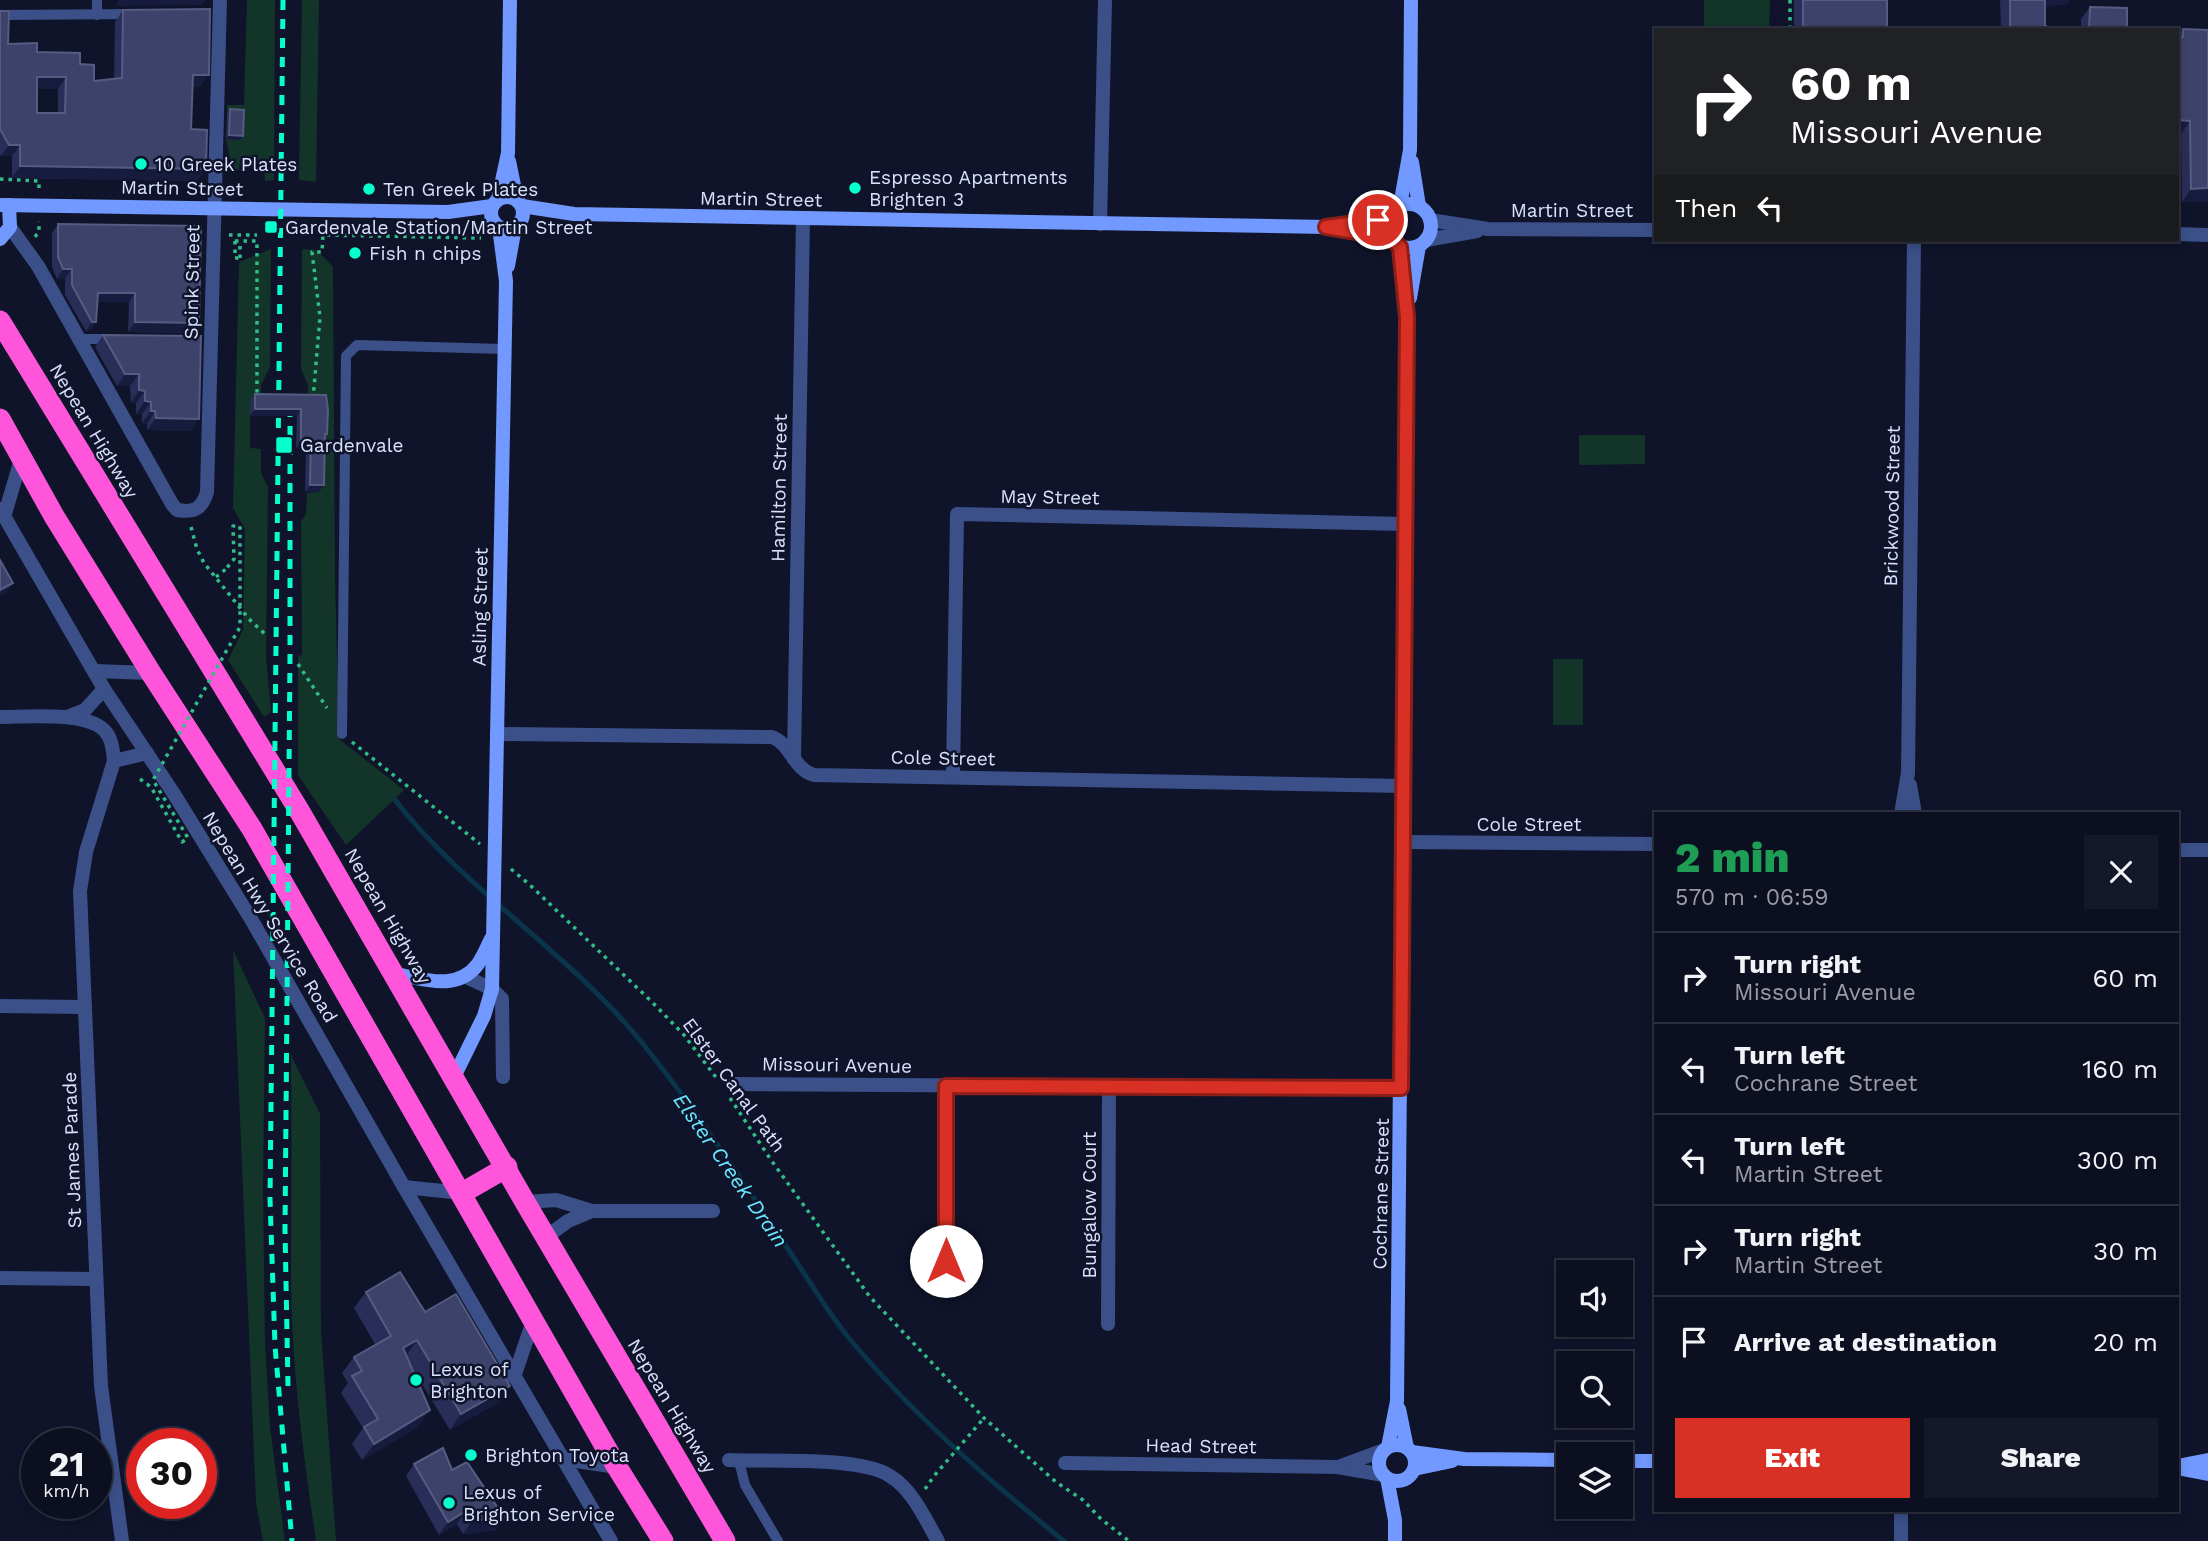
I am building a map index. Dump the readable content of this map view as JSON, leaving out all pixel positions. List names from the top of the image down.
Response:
{
  "streets": {
    "highway": ["Nepean Highway"],
    "street": [
      "Martin Street",
      "Spink Street",
      "Hamilton Street",
      "May Street",
      "Brickwood Street",
      "Asling Street",
      "Cole Street",
      "Nepean Hwy Service Road",
      "Missouri Avenue",
      "St James Parade",
      "Cochrane Street",
      "Bungalow Court",
      "Head Street"
    ],
    "path": ["Elster Canal Path"]
  },
  "crossings": [
    ["Martin Street", "Spink Street"],
    ["Martin Street", "Hamilton Street"],
    ["Martin Street", "Asling Street"],
    ["Martin Street", "Cochrane Street"],
    ["Spink Street", "Nepean Highway"],
    ["Nepean Highway", "Asling Street"],
    ["Hamilton Street", "Cole Street"],
    ["May Street", "Cole Street"],
    ["May Street", "Cochrane Street"],
    ["Asling Street", "Cole Street"],
    ["Asling Street", "Elster Canal Path"],
    ["Cole Street", "Cochrane Street"],
    ["Missouri Avenue", "Elster Canal Path"],
    ["Missouri Avenue", "Cochrane Street"],
    ["Missouri Avenue", "Bungalow Court"],
    ["Cochrane Street", "Head Street"]
  ],
  "water": ["Elster Creek Drain"],
  "places": {
    "other": [
      "10 Greek Plates",
      "Espresso Apartments Brighten 3",
      "Ten Greek Plates",
      "Fish n chips",
      "Lexus of Brighton",
      "Brighton Toyota",
      "Lexus of Brighton Service"
    ],
    "transit": ["Gardenvale Station/Martin Street", "Gardenvale"]
  },
  "page": {
    "turn": ["60 m", "Missouri Avenue"],
    "then": "Then",
    "heading": ["2 min", "570 m · 06:59"],
    "list": [
      {
        "name": "Turn right",
        "note": "Missouri Avenue",
        "value": "60 m"
      },
      {
        "name": "Turn left",
        "note": "Cochrane Street",
        "value": "160 m"
      },
      {
        "name": "Turn left",
        "note": "Martin Street",
        "value": "300 m"
      },
      {
        "name": "Turn right",
        "note": "Martin Street",
        "value": "30 m"
      },
      {
        "name": "Arrive at destination",
        "value": "20 m"
      }
    ],
    "buttons": ["Exit", "Share"],
    "speed": "21 km/h",
    "limit": "30"
  }
}
